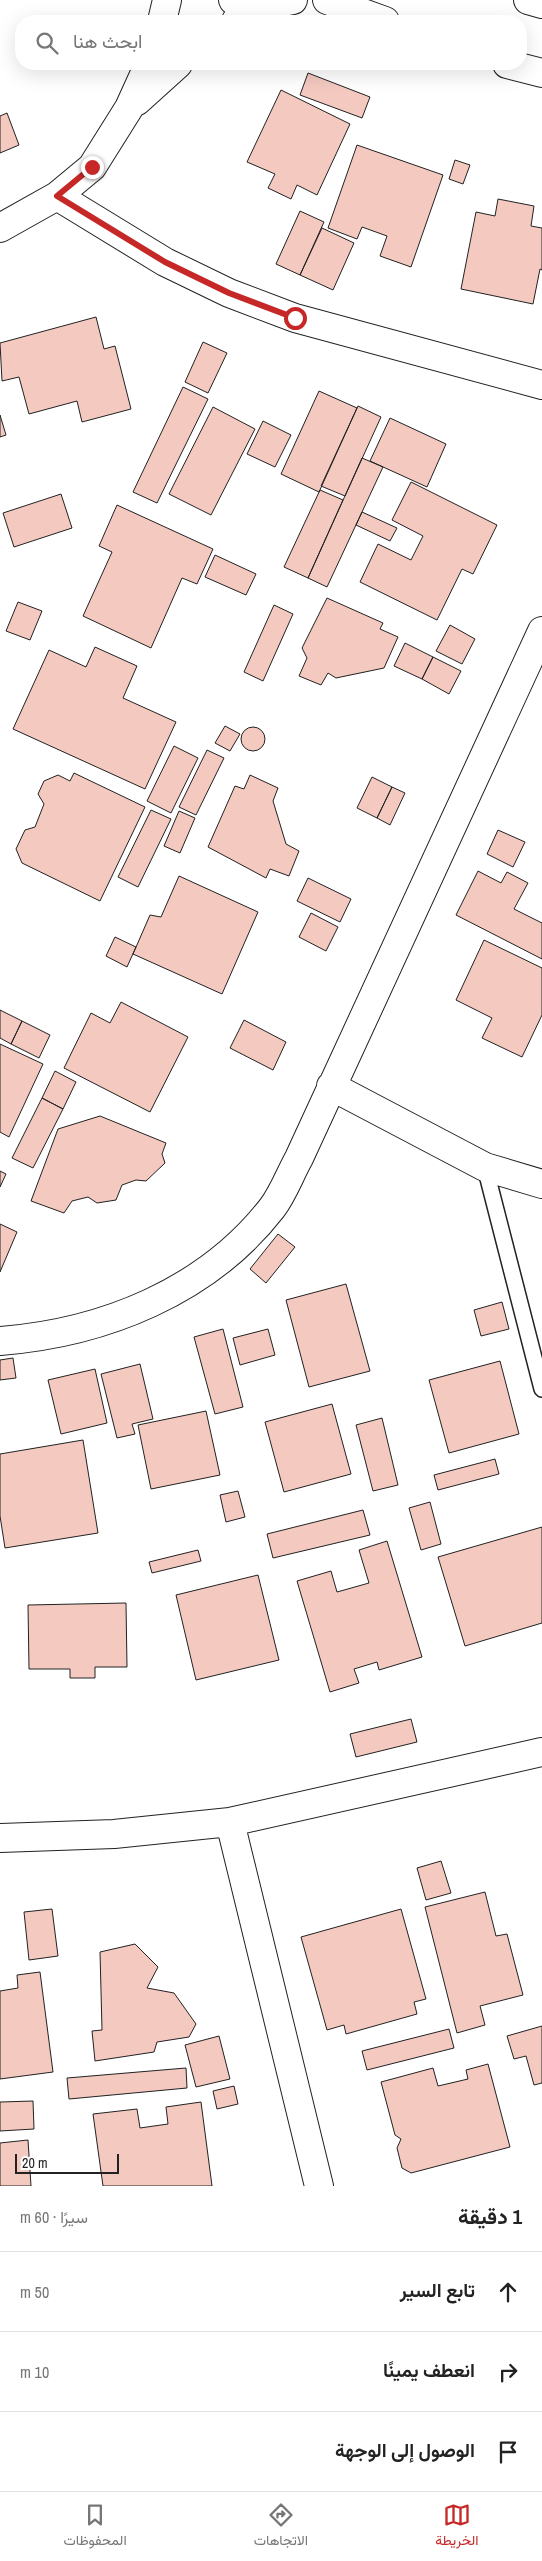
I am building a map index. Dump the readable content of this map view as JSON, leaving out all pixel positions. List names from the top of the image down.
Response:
{
  "scale_bar": "20 m",
  "page": {
    "search": "ابحث هنا",
    "scale": "20 m",
    "heading": ["1 دقيقة", "سيرًا · 60 m"],
    "list": [
      ["تابع السير", "50 m"],
      ["انعطف يمينًا", "10 m"],
      "الوصول إلى الوجهة"
    ],
    "nav": ["الخريطة", "الاتجاهات", "المحفوظات"]
  }
}
